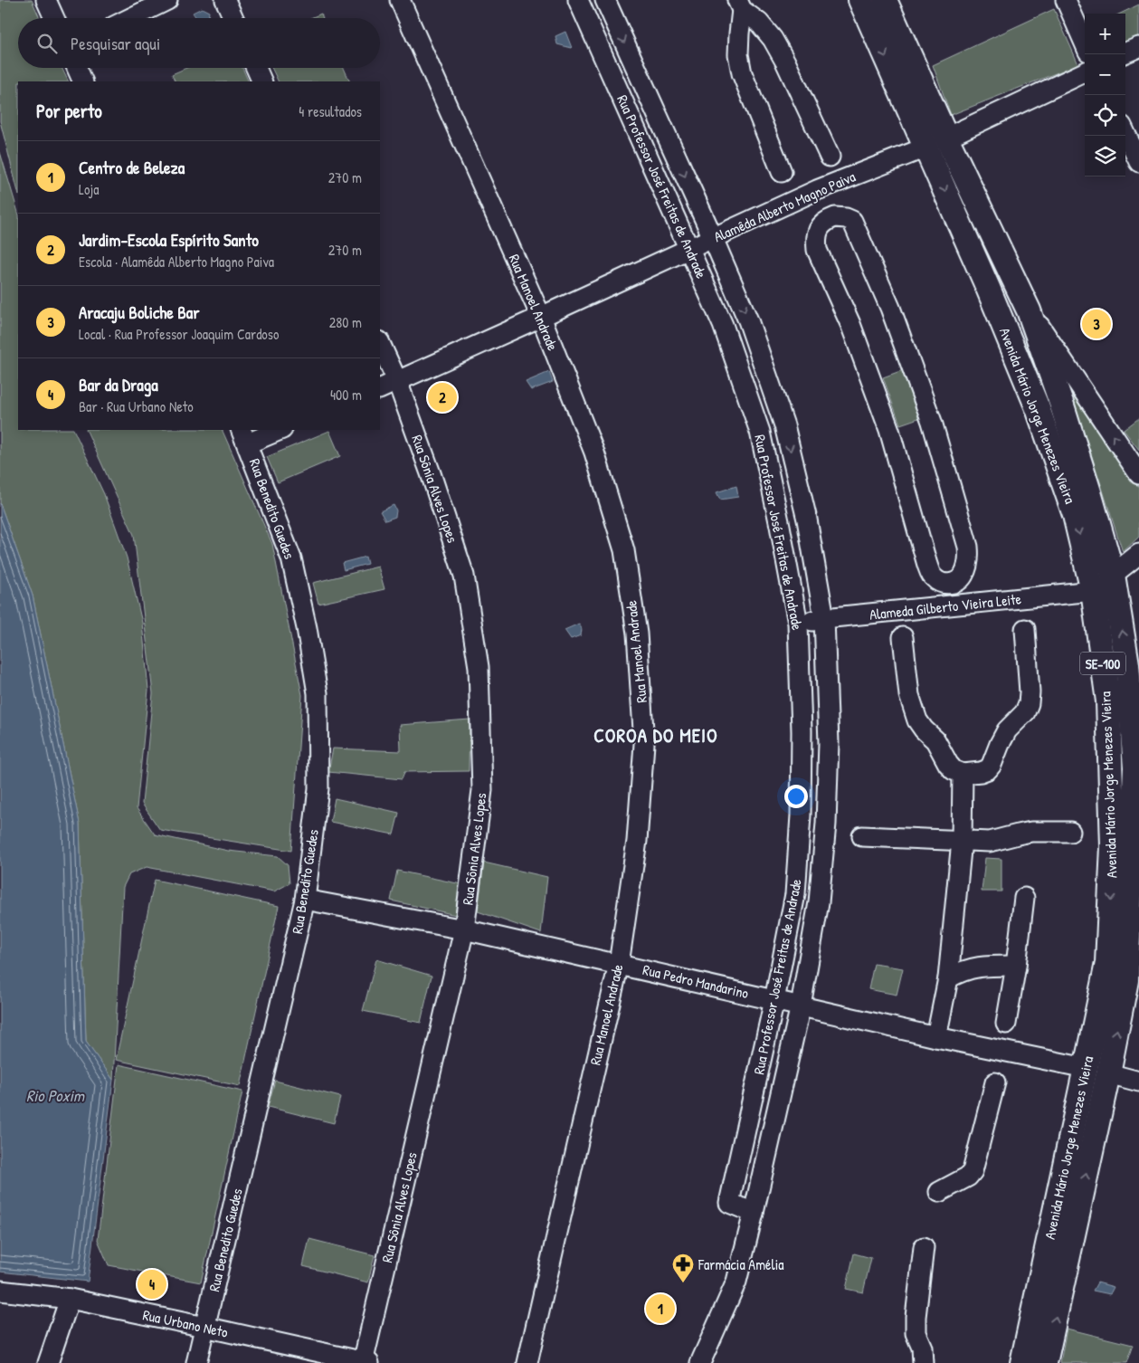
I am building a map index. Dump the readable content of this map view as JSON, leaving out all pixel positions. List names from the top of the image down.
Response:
{
  "streets": {
    "main road": ["Avenida Mário Jorge Menezes Vieira", "SE-100"],
    "street": [
      "Rua Professor José Freitas de Andrade",
      "Alamêda Alberto Magno Paiva",
      "Rua Manoel Andrade",
      "Rua Sônia Alves Lopes",
      "Rua Benedito Guedes",
      "Alameda Gilberto Vieira Leite",
      "Rua Pedro Mandarino",
      "Rua Urbano Neto"
    ]
  },
  "crossings": [
    ["Rua Professor José Freitas de Andrade", "Alamêda Alberto Magno Paiva"],
    ["Rua Professor José Freitas de Andrade", "Alameda Gilberto Vieira Leite"],
    ["Rua Professor José Freitas de Andrade", "Rua Pedro Mandarino"],
    ["Alamêda Alberto Magno Paiva", "Rua Manoel Andrade"],
    ["Alamêda Alberto Magno Paiva", "Avenida Mário Jorge Menezes Vieira"],
    ["Alamêda Alberto Magno Paiva", "Rua Sônia Alves Lopes"],
    ["Rua Manoel Andrade", "Rua Pedro Mandarino"],
    ["Avenida Mário Jorge Menezes Vieira", "Alameda Gilberto Vieira Leite"],
    ["Avenida Mário Jorge Menezes Vieira", "Rua Pedro Mandarino"],
    ["Rua Sônia Alves Lopes", "Rua Pedro Mandarino"],
    ["Rua Sônia Alves Lopes", "Rua Urbano Neto"],
    ["Rua Benedito Guedes", "Rua Pedro Mandarino"],
    ["Rua Benedito Guedes", "Rua Urbano Neto"]
  ],
  "districts": ["COROA DO MEIO"],
  "water": ["Rio Poxim"],
  "places": {
    "pharmacy": ["Farmácia Amélia"]
  },
  "page": {
    "map_buttons": ["+", "−"],
    "search": "Pesquisar aqui",
    "heading": ["Por perto", "4 resultados"],
    "list": [
      {
        "mark": "1",
        "name": "Centro de Beleza",
        "note": "Loja",
        "value": "270 m"
      },
      {
        "mark": "2",
        "name": "Jardim-Escola Espírito Santo",
        "note": "Escola · Alamêda Alberto Magno Paiva",
        "value": "270 m"
      },
      {
        "mark": "3",
        "name": "Aracaju Boliche Bar",
        "note": "Local · Rua Professor Joaquim Cardoso",
        "value": "280 m"
      },
      {
        "mark": "4",
        "name": "Bar da Draga",
        "note": "Bar · Rua Urbano Neto",
        "value": "400 m"
      }
    ],
    "pins": [
      "3",
      "2",
      "4",
      "1"
    ]
  }
}
